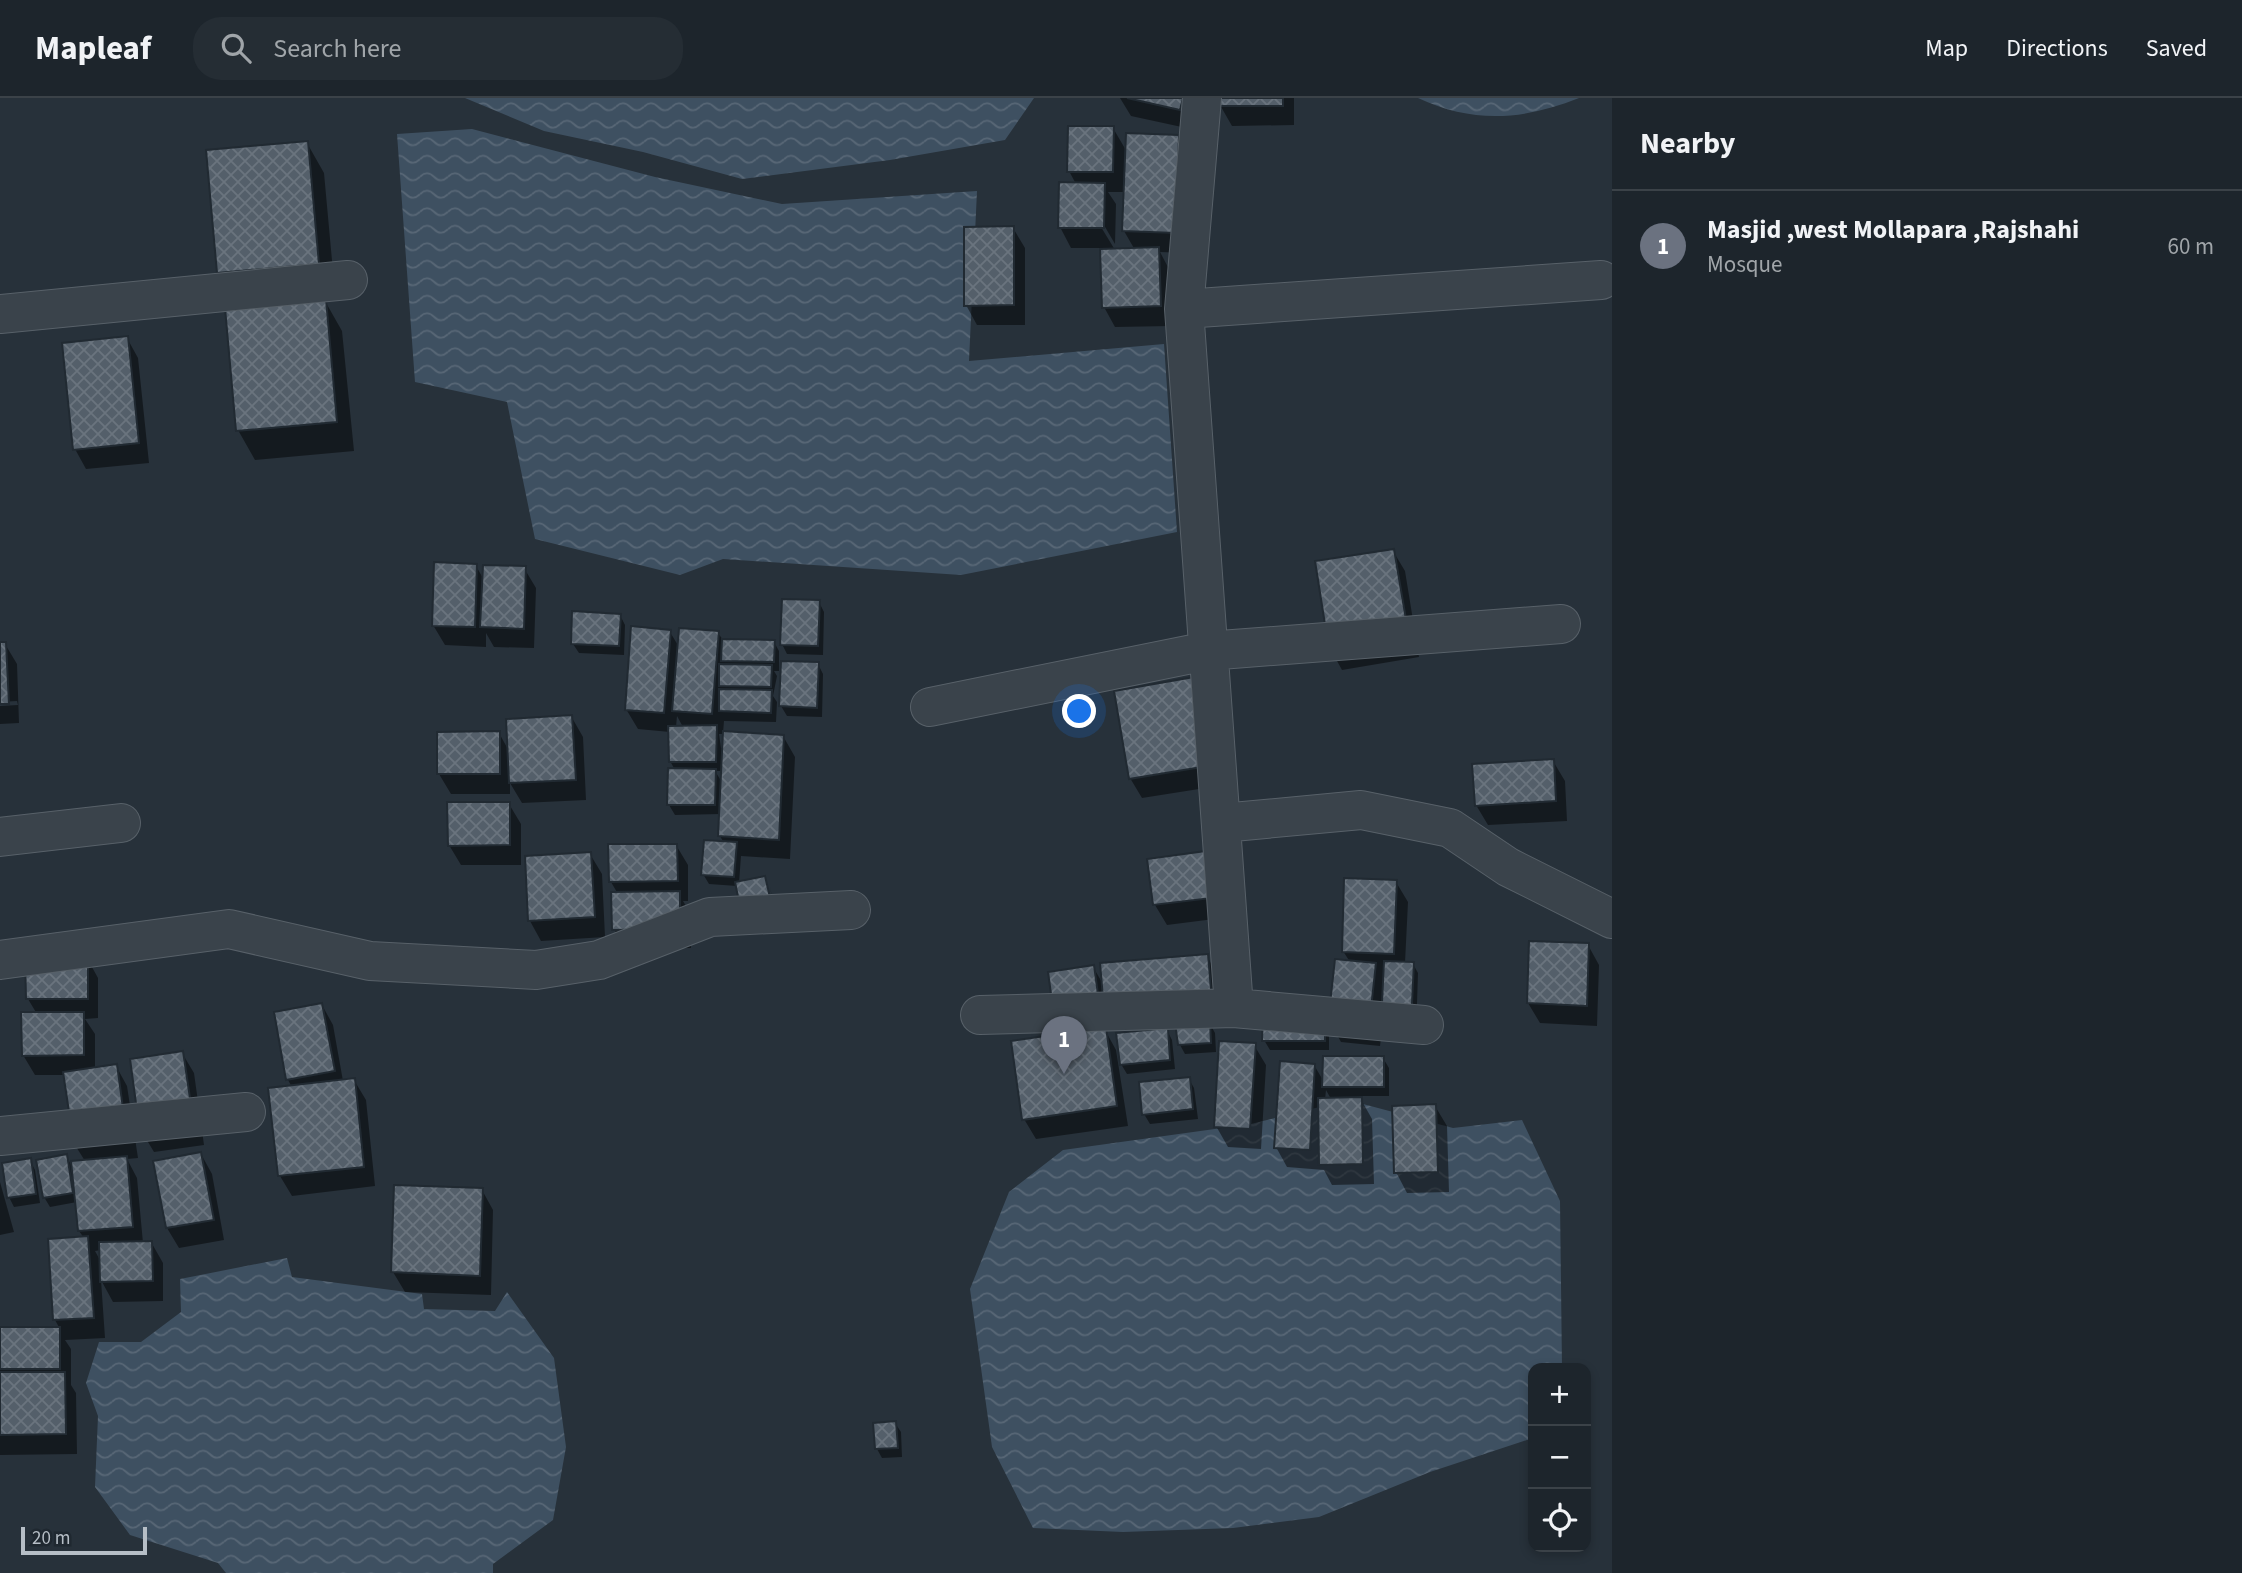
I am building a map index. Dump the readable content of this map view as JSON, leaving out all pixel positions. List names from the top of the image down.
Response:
{
  "scale_bar": "20 m",
  "page": {
    "header": "Mapleaf",
    "search": "Search here",
    "nav": ["Map", "Directions", "Saved"],
    "heading": "Nearby",
    "list": [
      {
        "mark": "1",
        "name": "Masjid ,west Mollapara ,Rajshahi",
        "note": "Mosque",
        "value": "60 m"
      }
    ],
    "pins": "1",
    "map_buttons": ["+", "−"],
    "scale": "20 m"
  }
}
